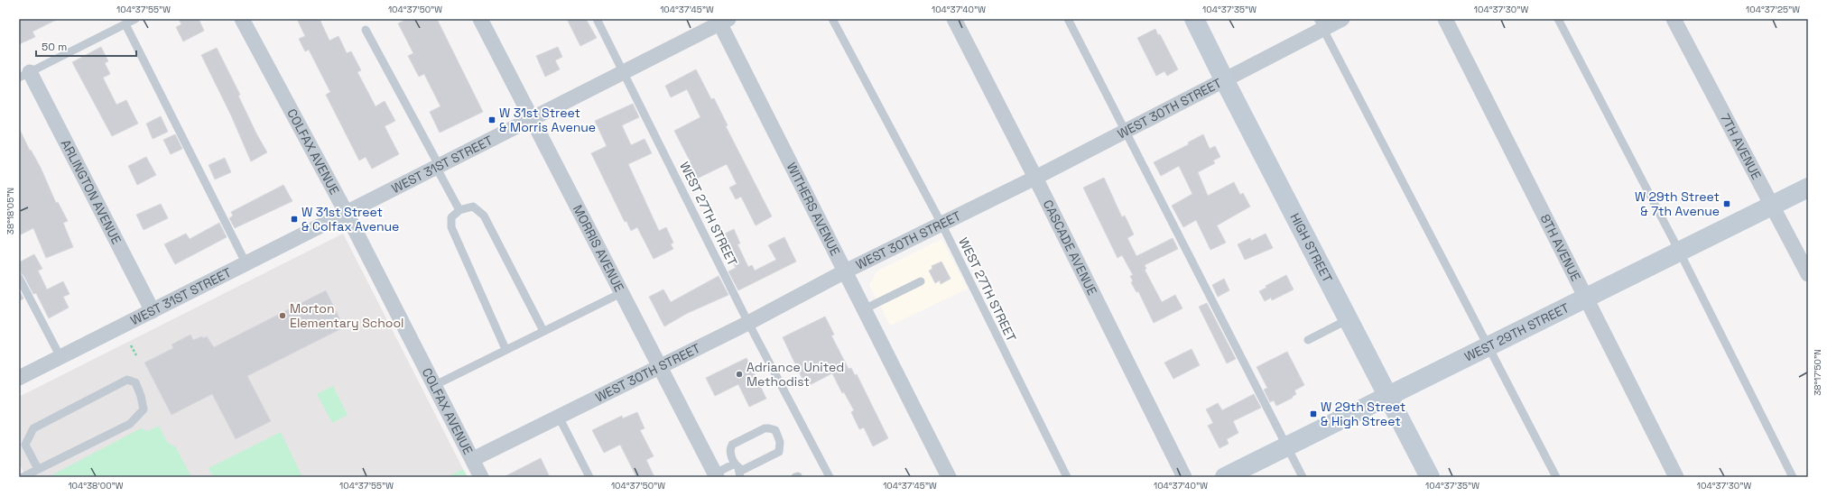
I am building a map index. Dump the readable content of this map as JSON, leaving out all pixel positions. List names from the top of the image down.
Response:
{
  "streets": {
    "street": [
      "WEST 30TH STREET",
      "7TH AVENUE",
      "COLFAX AVENUE",
      "WEST 31ST STREET",
      "ARLINGTON AVENUE",
      "WITHERS AVENUE",
      "CASCADE AVENUE",
      "MORRIS AVENUE",
      "HIGH STREET",
      "8TH AVENUE",
      "WEST 29TH STREET"
    ],
    "lane": ["WEST 27TH STREET"]
  },
  "crossings": [
    ["WEST 30TH STREET", "COLFAX AVENUE"],
    ["WEST 30TH STREET", "WITHERS AVENUE"],
    ["WEST 30TH STREET", "WEST 27TH STREET"],
    ["WEST 30TH STREET", "CASCADE AVENUE"],
    ["WEST 30TH STREET", "MORRIS AVENUE"],
    ["WEST 30TH STREET", "HIGH STREET"],
    ["7TH AVENUE", "WEST 29TH STREET"],
    ["COLFAX AVENUE", "WEST 31ST STREET"],
    ["WEST 31ST STREET", "ARLINGTON AVENUE"],
    ["WEST 31ST STREET", "WITHERS AVENUE"],
    ["WEST 31ST STREET", "WEST 27TH STREET"],
    ["WEST 31ST STREET", "MORRIS AVENUE"],
    ["HIGH STREET", "WEST 29TH STREET"],
    ["8TH AVENUE", "WEST 29TH STREET"]
  ],
  "places": {
    "transit": [
      "W 31st Street & Morris Avenue",
      "W 29th Street & 7th Avenue",
      "W 31st Street & Colfax Avenue",
      "W 29th Street & High Street"
    ],
    "other": ["Morton Elementary School", "Adriance United Methodist"]
  },
  "scale_bar": "50 m",
  "coordinates": [
    "104°37'55\"W",
    "104°37'50\"W",
    "104°37'45\"W",
    "104°37'40\"W",
    "104°37'35\"W",
    "104°37'30\"W",
    "104°37'25\"W",
    "38°18'05\"N",
    "38°17'50\"N",
    "104°38'00\"W"
  ]
}
